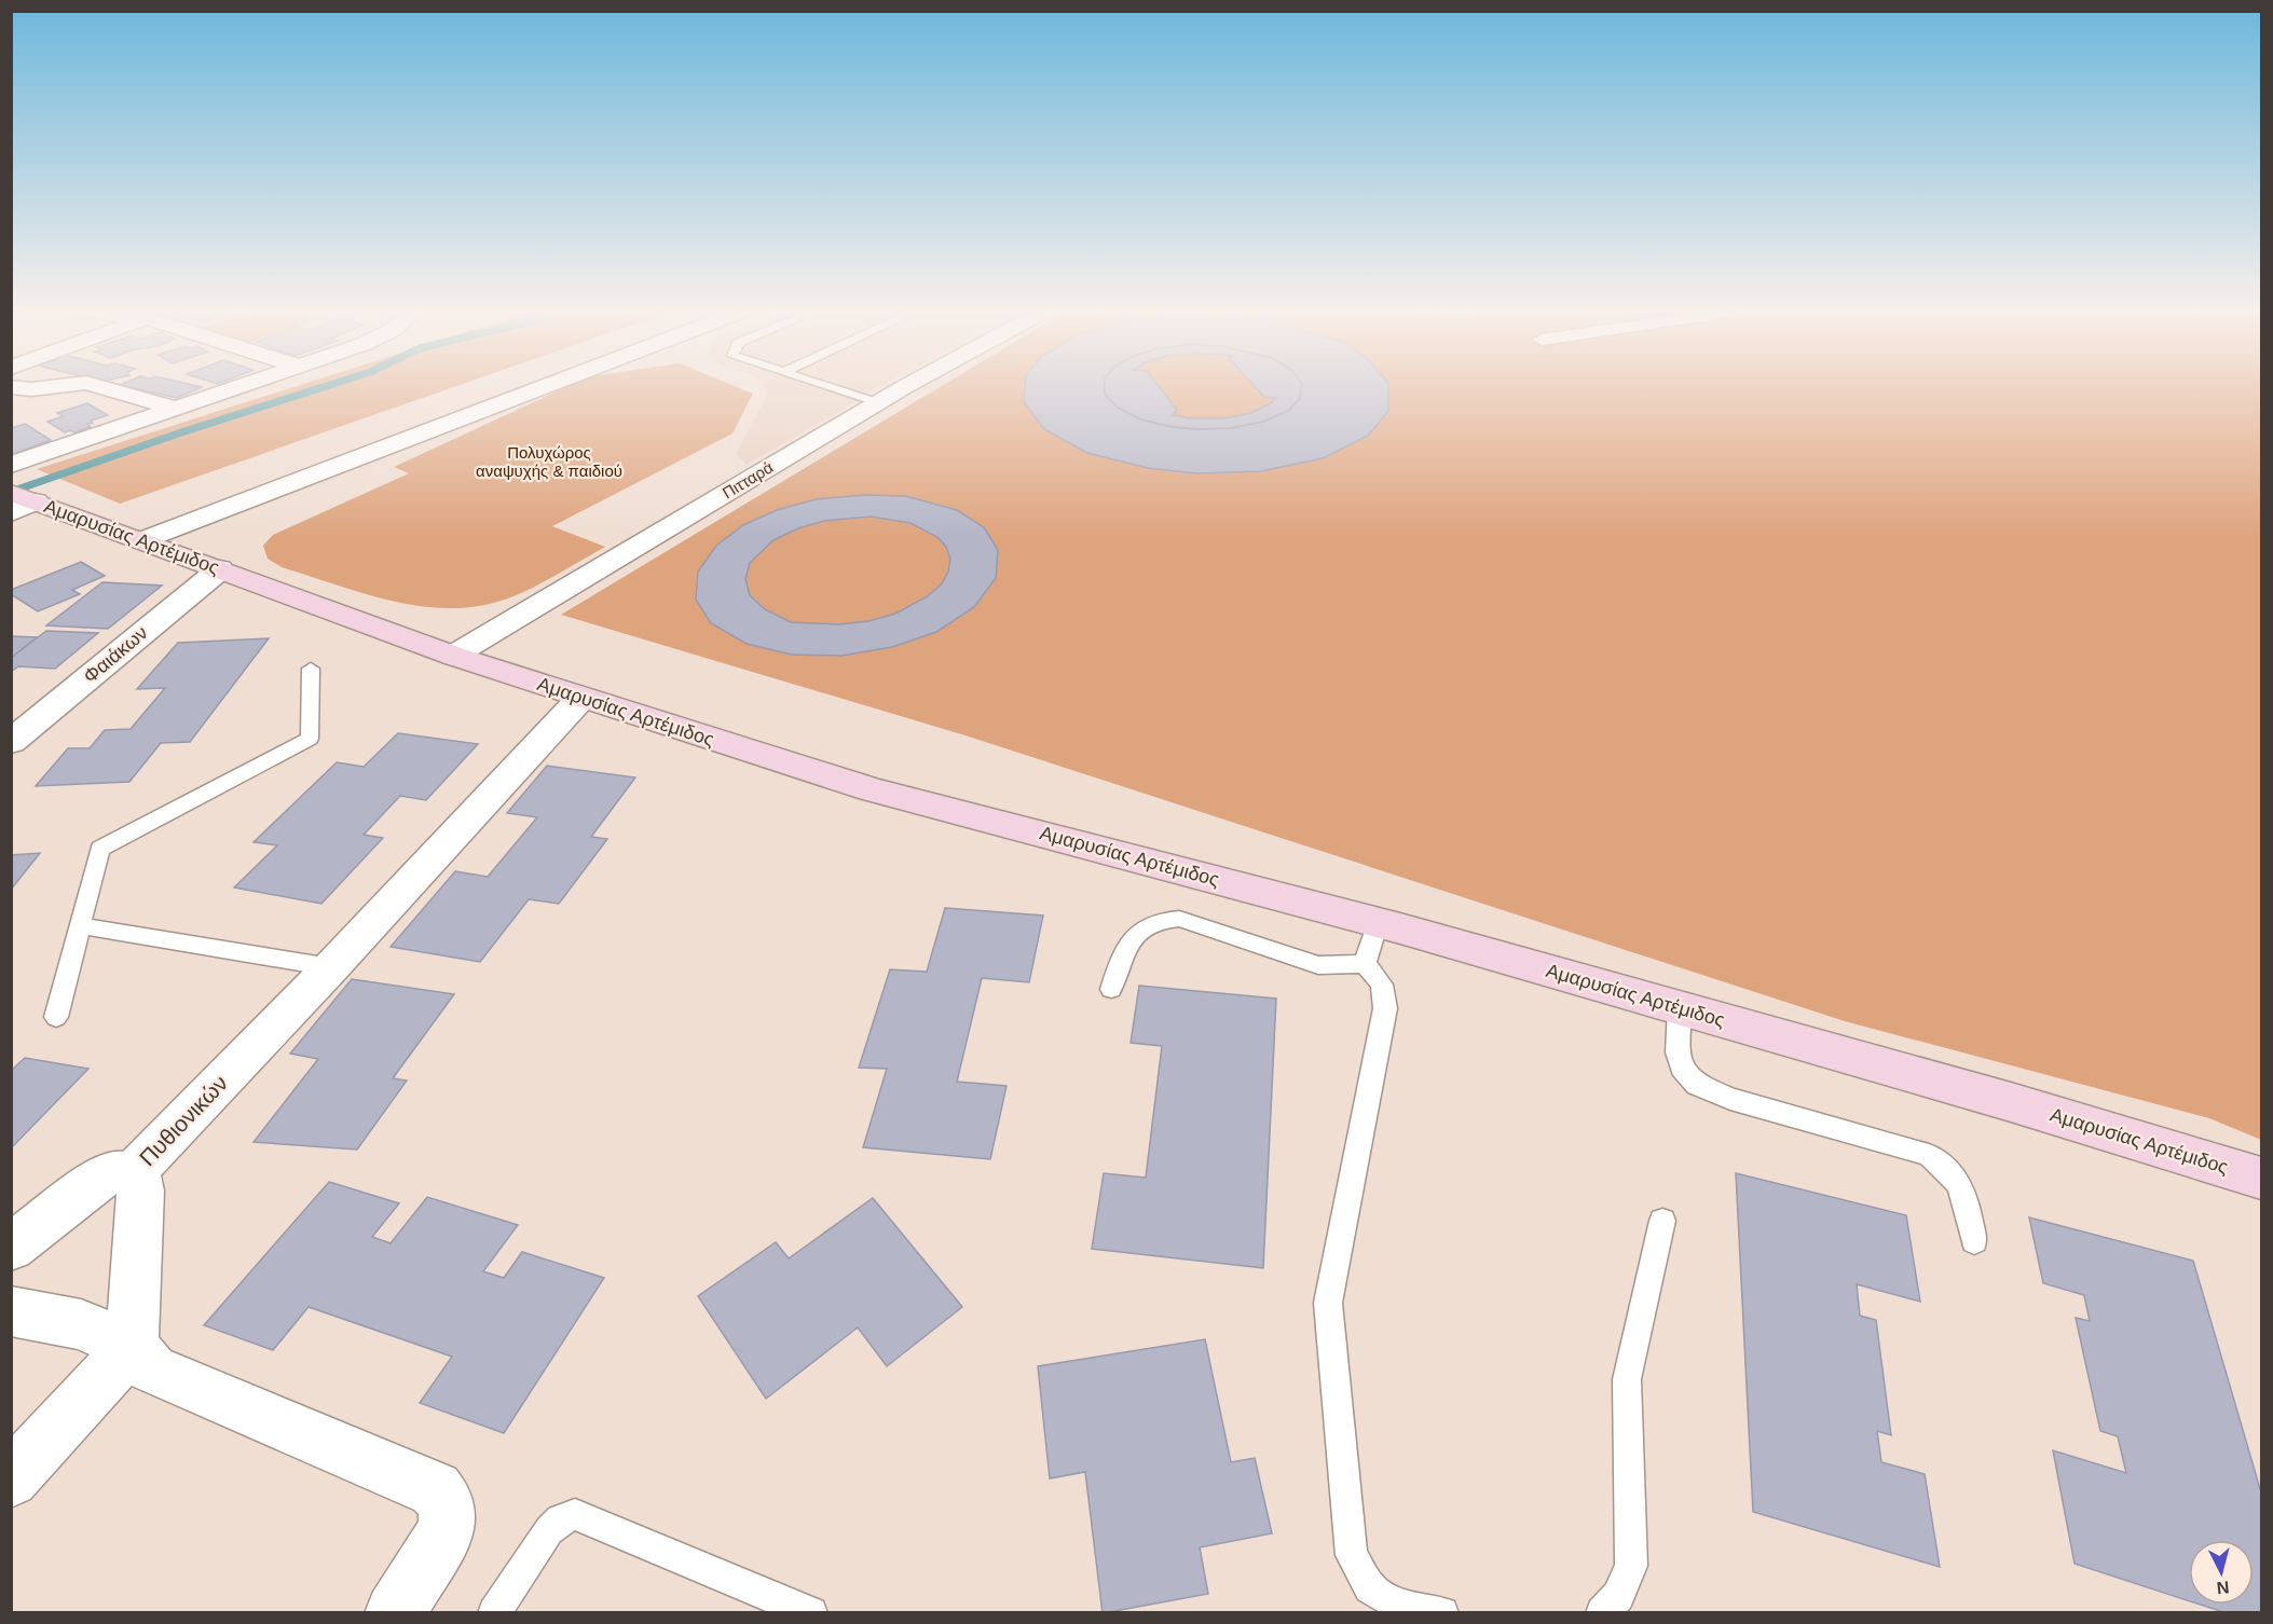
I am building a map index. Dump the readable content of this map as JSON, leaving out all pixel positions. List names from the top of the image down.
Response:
{
  "streets": {
    "main road": ["Αμαρυσίας Αρτέμιδος"],
    "street": ["Πιτταρά", "Φαιάκων", "Πυθιονικών"]
  },
  "crossings": [
    ["Πιτταρά", "Αμαρυσίας Αρτέμιδος"],
    ["Αμαρυσίας Αρτέμιδος", "Φαιάκων"],
    ["Αμαρυσίας Αρτέμιδος", "Πυθιονικών"]
  ],
  "parks": ["Πολυχώρος αναψυχής & παιδιού"],
  "north": "bottom"
}
